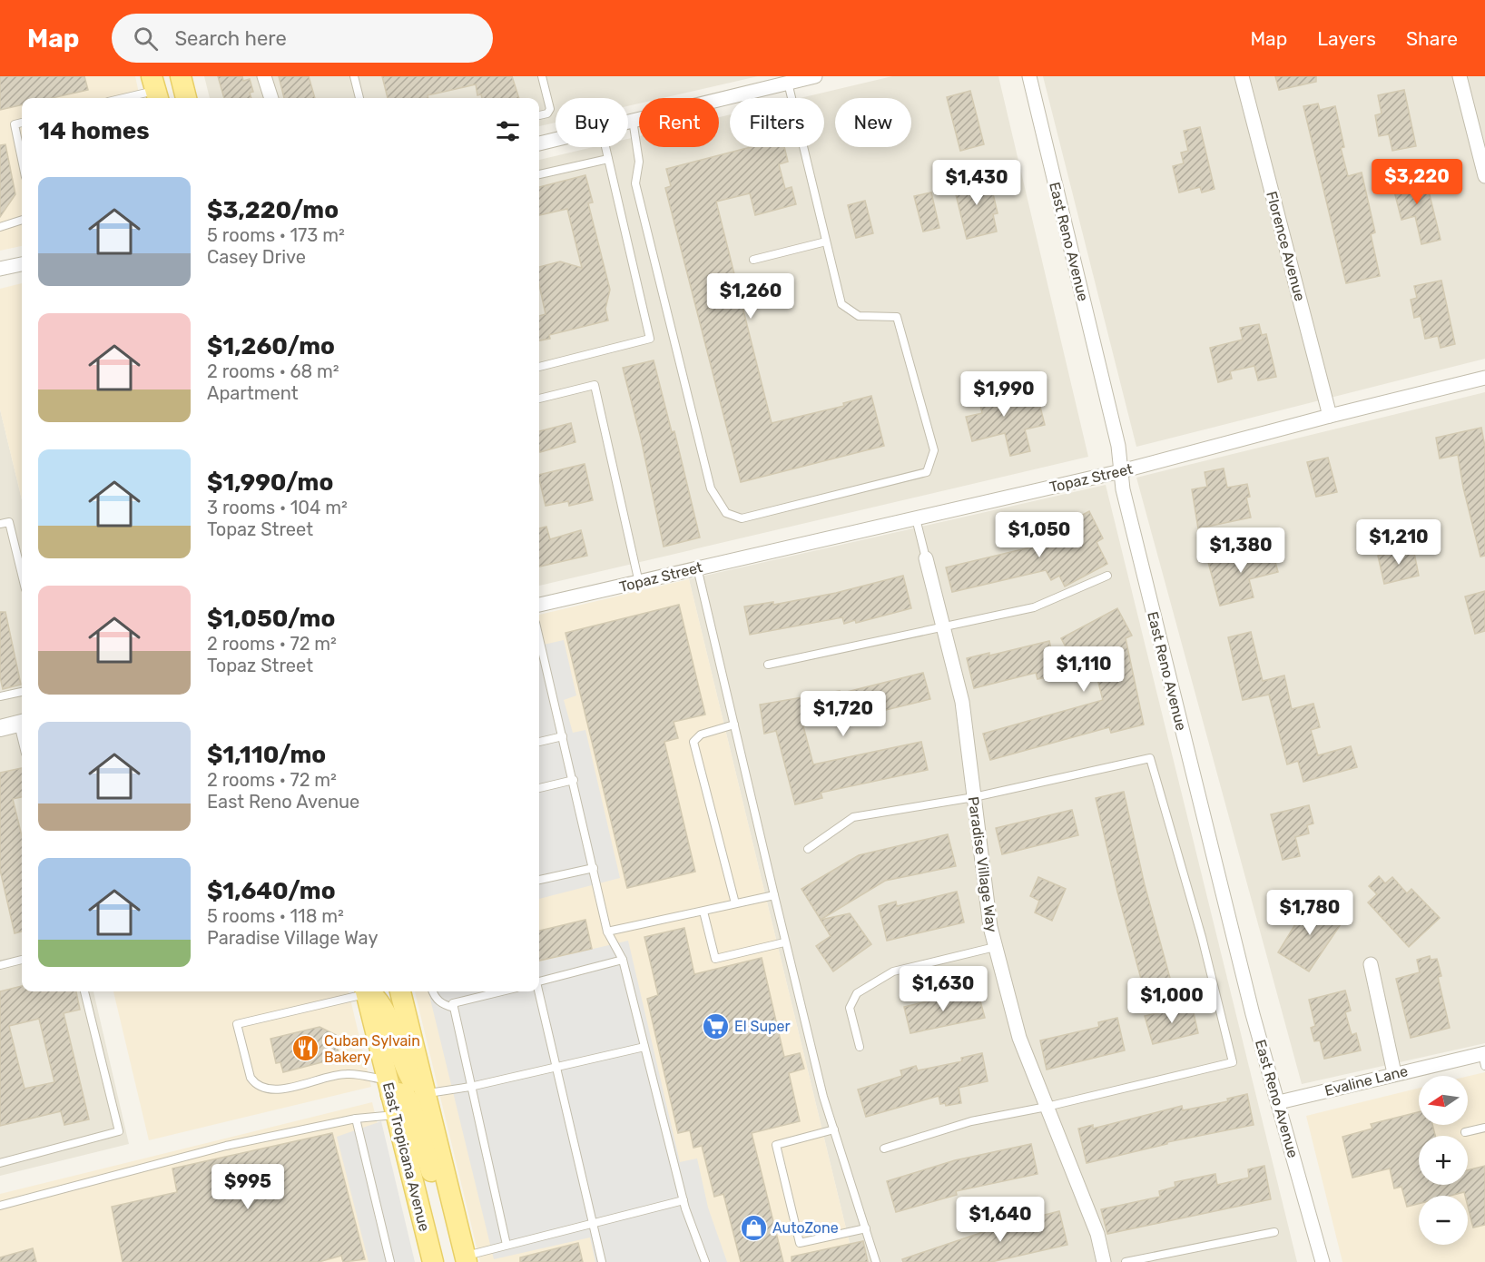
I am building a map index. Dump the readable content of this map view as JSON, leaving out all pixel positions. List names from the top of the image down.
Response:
{
  "streets": {
    "main road": ["East Tropicana Avenue"],
    "street": [
      "East Reno Avenue",
      "Florence Avenue",
      "Topaz Street",
      "Paradise Village Way",
      "Evaline Lane"
    ]
  },
  "crossings": [
    ["East Reno Avenue", "Topaz Street"],
    ["East Reno Avenue", "Evaline Lane"],
    ["Florence Avenue", "Topaz Street"],
    ["Topaz Street", "Paradise Village Way"]
  ],
  "places": {
    "supermarket": ["El Super"],
    "restaurant": ["Cuban Sylvain Bakery"],
    "shop": ["AutoZone"]
  },
  "north": "left",
  "page": {
    "header": "Map",
    "search": "Search here",
    "nav": ["Map", "Layers", "Share"],
    "chip": [
      "Buy",
      "Rent",
      "Filters",
      "New"
    ],
    "heading": "14 homes",
    "price": [
      "$3,220",
      "$1,430",
      "$1,260",
      "$1,990",
      "$1,050",
      "$1,210",
      "$1,380",
      "$1,110",
      "$1,720",
      "$1,780",
      "$1,630",
      "$1,000",
      "$995",
      "$1,640"
    ],
    "list": [
      {
        "name": "$3,220/mo",
        "note": "5 rooms · 173 m² · Casey Drive"
      },
      {
        "name": "$1,260/mo",
        "note": "2 rooms · 68 m² · Apartment"
      },
      {
        "name": "$1,990/mo",
        "note": "3 rooms · 104 m² · Topaz Street"
      },
      {
        "name": "$1,050/mo",
        "note": "2 rooms · 72 m² · Topaz Street"
      },
      {
        "name": "$1,110/mo",
        "note": "2 rooms · 72 m² · East Reno Avenue"
      },
      {
        "name": "$1,640/mo",
        "note": "5 rooms · 118 m² · Paradise Village Way"
      }
    ],
    "map_buttons": ["+", "−"]
  }
}
